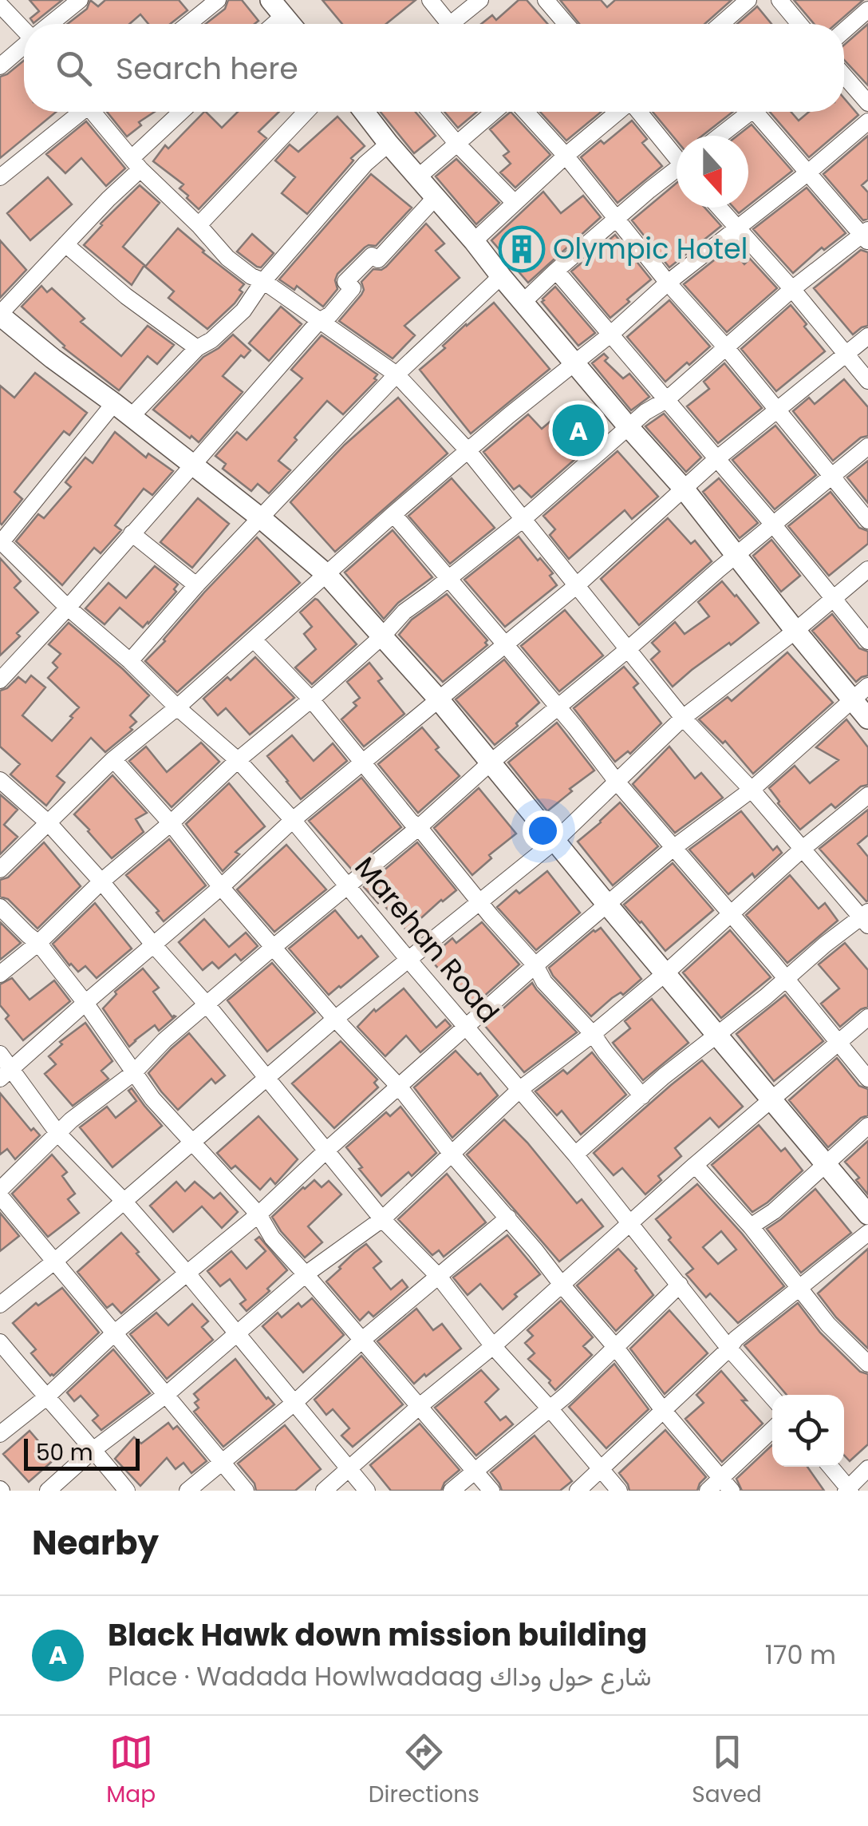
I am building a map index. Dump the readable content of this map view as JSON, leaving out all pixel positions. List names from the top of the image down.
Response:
{
  "streets": {
    "street": ["Marehan Road"]
  },
  "places": {
    "building": ["Olympic Hotel"]
  },
  "scale_bar": "50 m",
  "north": "bottom",
  "page": {
    "search": "Search here",
    "pins": "A",
    "scale": "50 m",
    "heading": "Nearby",
    "list": [
      {
        "mark": "A",
        "name": "Black Hawk down mission building",
        "note": "Place · Wadada Howlwadaag شارع حول وداك",
        "value": "170 m"
      }
    ],
    "nav": ["Map", "Directions", "Saved"]
  }
}
